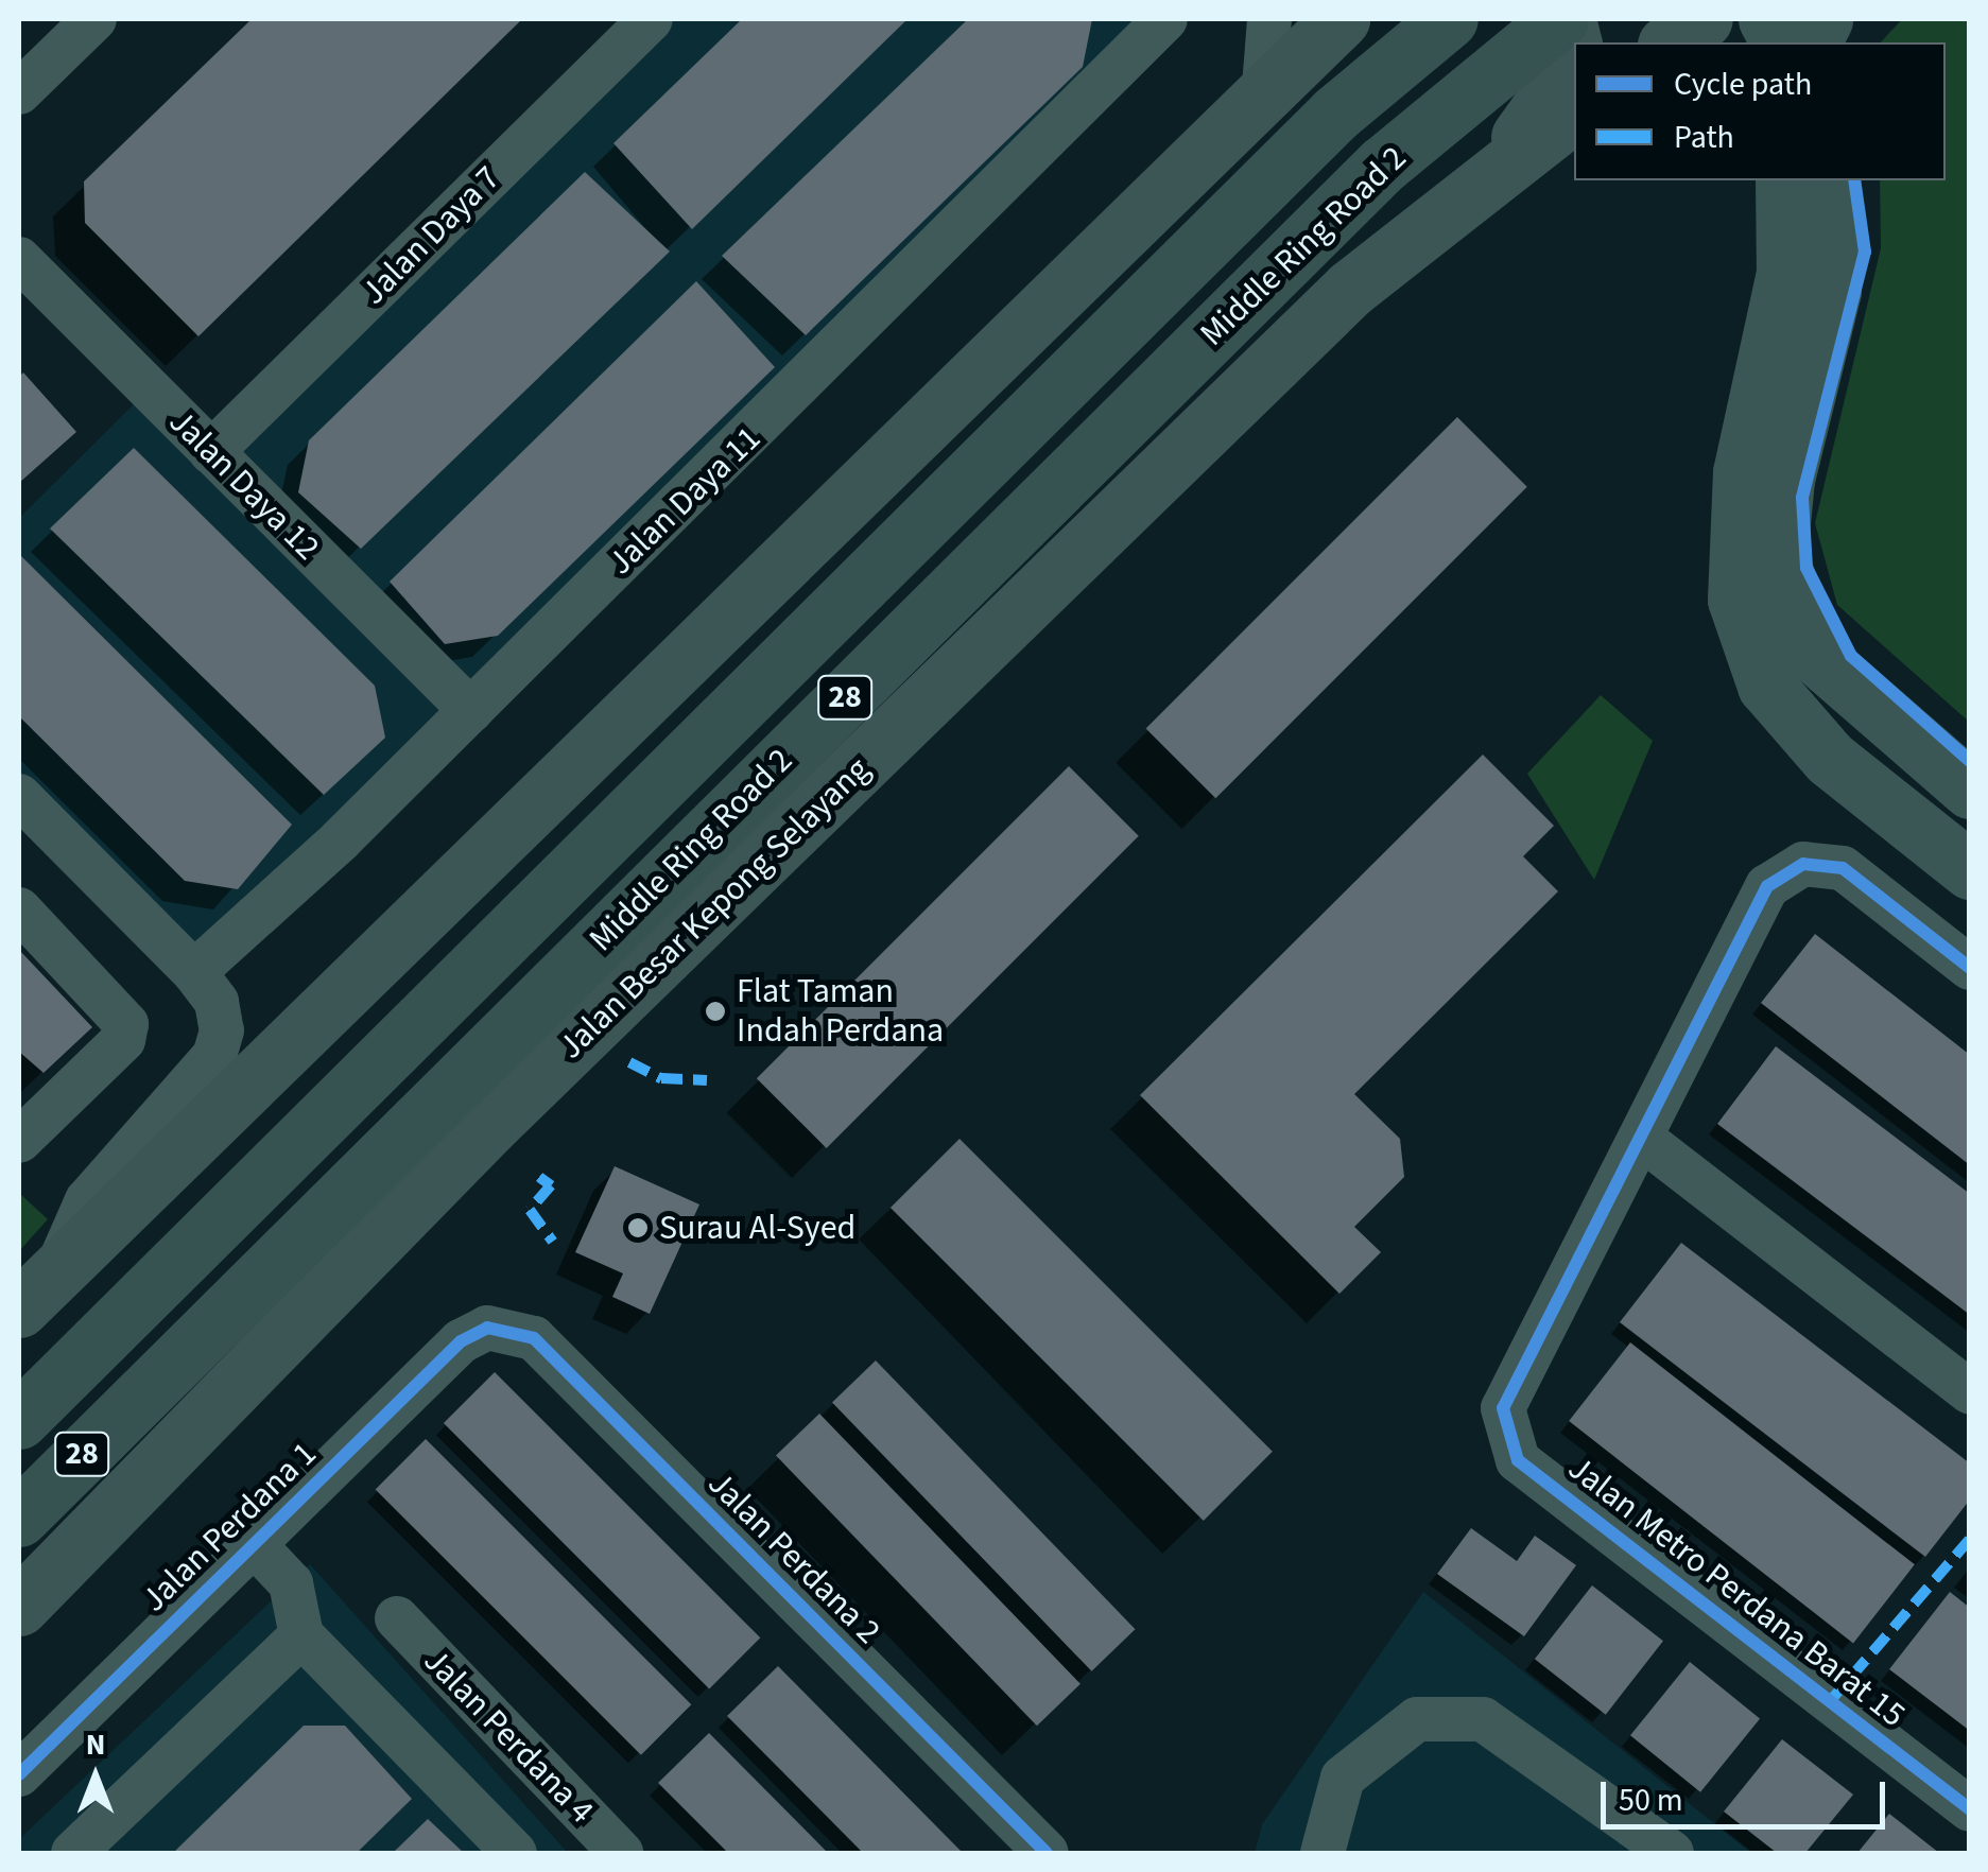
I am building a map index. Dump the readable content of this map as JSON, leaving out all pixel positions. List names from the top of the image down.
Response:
{
  "streets": {
    "highway": ["Middle Ring Road 2", "28"],
    "main road": ["Jalan Besar Kepong Selayang"],
    "street": [
      "Jalan Daya 7",
      "Jalan Daya 12",
      "Jalan Daya 11",
      "Jalan Perdana 1",
      "Jalan Perdana 2",
      "Jalan Metro Perdana Barat 15",
      "Jalan Perdana 4"
    ]
  },
  "crossings": [
    ["Jalan Daya 7", "Jalan Daya 12"],
    ["Jalan Daya 12", "Jalan Daya 11"],
    ["Jalan Perdana 1", "Jalan Perdana 2"]
  ],
  "places": ["Flat Taman Indah Perdana", "Surau Al-Syed"],
  "legend": ["Cycle path", "Path"],
  "scale_bar": "50 m",
  "north": "top"
}
